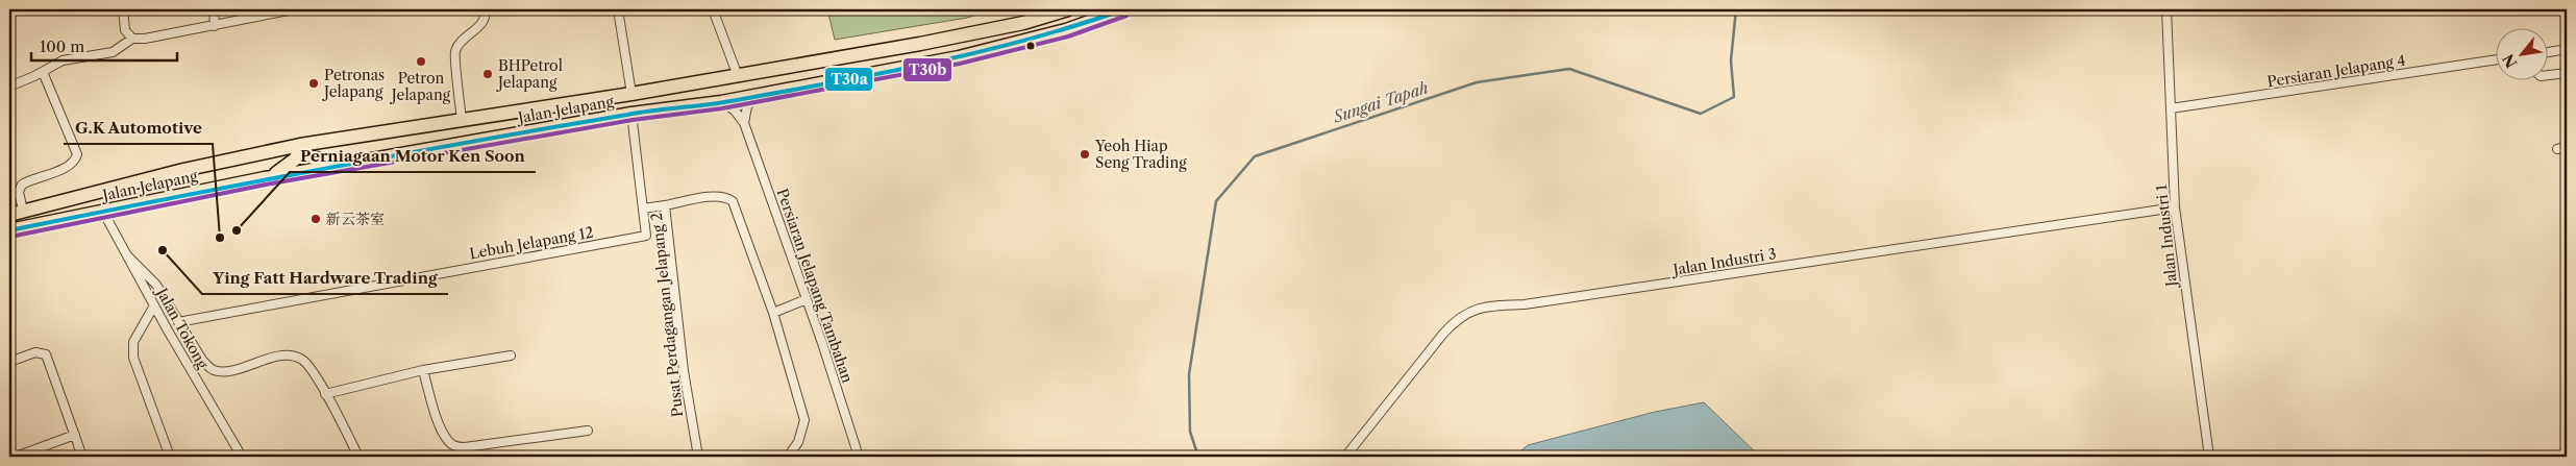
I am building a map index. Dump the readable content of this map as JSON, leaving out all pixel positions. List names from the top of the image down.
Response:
{
  "streets": {
    "main road": ["Jalan Jelapang"],
    "street": [
      "Persiaran Jelapang 4",
      "Jalan Industri 1",
      "Lebuh Jelapang 12",
      "Jalan Industri 3",
      "Persiaran Jelapang Tambahan",
      "Pusat Perdagangan Jelapang 2",
      "Jalan Tokong"
    ]
  },
  "crossings": [
    ["Persiaran Jelapang 4", "Jalan Industri 1"],
    ["Jalan Jelapang", "Lebuh Jelapang 12"],
    ["Jalan Jelapang", "Persiaran Jelapang Tambahan"],
    ["Jalan Jelapang", "Jalan Tokong"],
    ["Jalan Industri 1", "Jalan Industri 3"]
  ],
  "water": ["Sungai Tapah"],
  "places": [
    "Petron Jelapang",
    "BHPetrol Jelapang",
    "Petronas Jelapang",
    "Yeoh Hiap Seng Trading",
    "新云茶室",
    "Perniagaan Motor Ken Soon",
    "G.K Automotive",
    "Ying Fatt Hardware Trading"
  ],
  "lines": ["transit line T30a", "transit line T30b"],
  "scale_bar": "100 m",
  "north": "bottom left"
}
